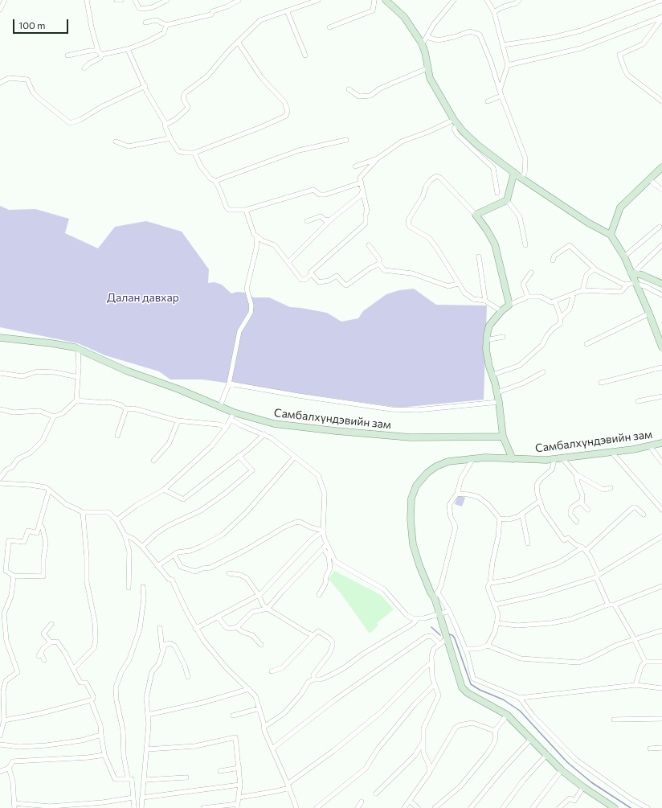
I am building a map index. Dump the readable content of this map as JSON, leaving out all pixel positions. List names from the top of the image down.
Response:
{
  "streets": {
    "street": ["Самбалхүндэвийн зам"]
  },
  "parks": ["Далан давхар"],
  "scale_bar": "100 m"
}
